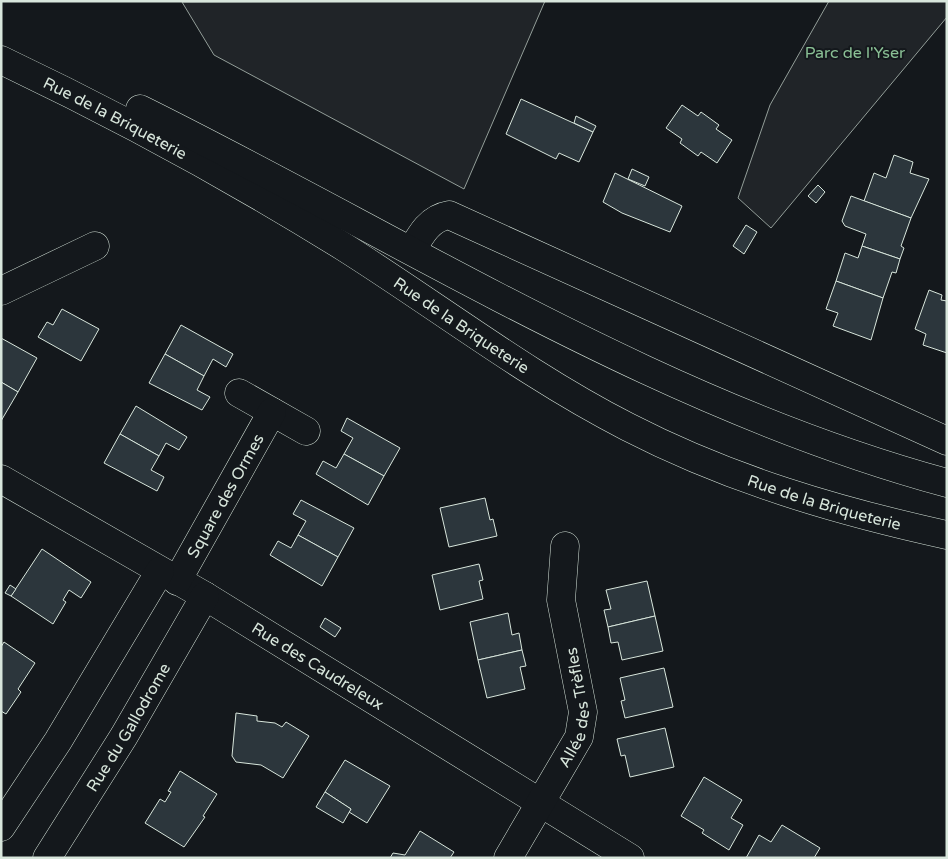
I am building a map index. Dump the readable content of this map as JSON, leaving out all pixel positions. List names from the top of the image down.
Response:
{
  "streets": {
    "street": [
      "Rue de la Briqueterie",
      "Square des Ormes",
      "Rue des Caudreleux",
      "Allée des Trèfles",
      "Rue du Gallodrome"
    ]
  },
  "crossings": [
    ["Square des Ormes", "Rue des Caudreleux"],
    ["Rue des Caudreleux", "Allée des Trèfles"],
    ["Rue des Caudreleux", "Rue du Gallodrome"]
  ],
  "parks": ["Parc de l'Yser"]
}
